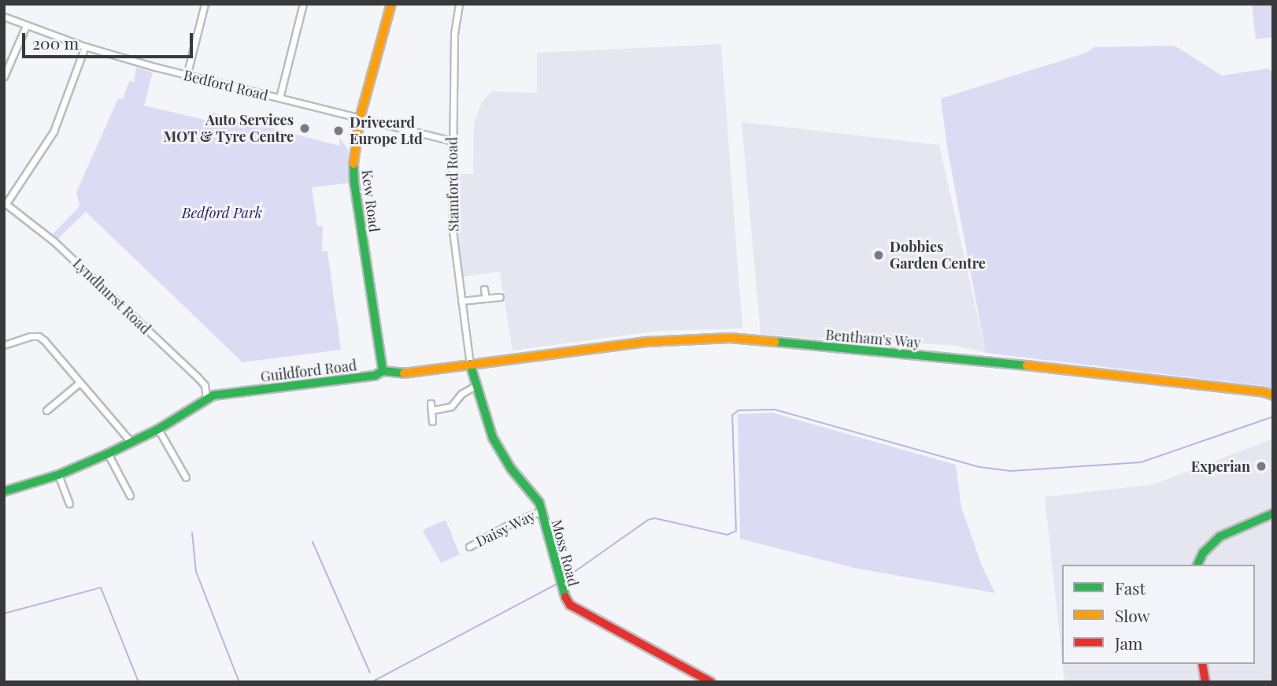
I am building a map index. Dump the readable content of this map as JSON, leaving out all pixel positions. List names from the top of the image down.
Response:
{
  "streets": {
    "street": [
      "Bedford Road",
      "Stamford Road",
      "Kew Road",
      "Lyndhurst Road",
      "Bentham's Way",
      "Guildford Road",
      "Daisy Way",
      "Moss Road"
    ]
  },
  "crossings": [
    ["Bedford Road", "Stamford Road"],
    ["Bedford Road", "Kew Road"],
    ["Stamford Road", "Bentham's Way"],
    ["Stamford Road", "Guildford Road"],
    ["Stamford Road", "Moss Road"],
    ["Kew Road", "Guildford Road"],
    ["Lyndhurst Road", "Guildford Road"],
    ["Bentham's Way", "Guildford Road"],
    ["Bentham's Way", "Moss Road"],
    ["Guildford Road", "Moss Road"],
    ["Daisy Way", "Moss Road"]
  ],
  "parks": ["Bedford Park"],
  "places": [
    "Auto Services MOT & Tyre Centre",
    "Drivecard Europe Ltd",
    "Dobbies Garden Centre",
    "Experian"
  ],
  "legend": ["Fast", "Slow", "Jam"],
  "scale_bar": "200 m"
}
